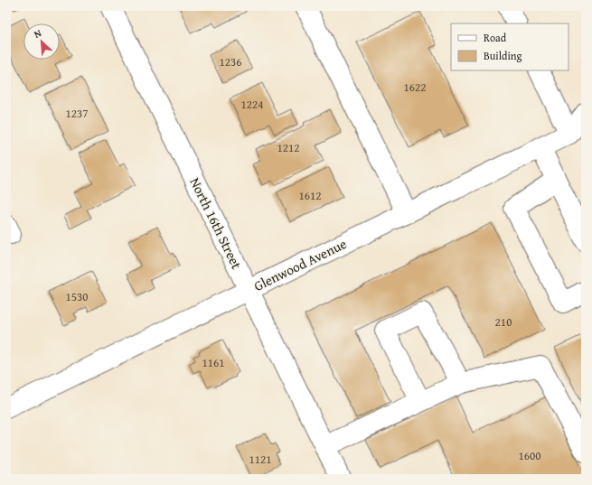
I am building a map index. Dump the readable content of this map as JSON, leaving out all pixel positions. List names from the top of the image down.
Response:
{
  "streets": {
    "street": ["North 16th Street", "Glenwood Avenue"]
  },
  "crossings": [
    ["North 16th Street", "Glenwood Avenue"]
  ],
  "house_numbers": [
    "1236",
    "1622",
    "1224",
    "1237",
    "1212",
    "1612",
    "1530",
    "210",
    "1161",
    "1600",
    "1121"
  ],
  "legend": ["Road", "Building"],
  "north": "top left"
}
